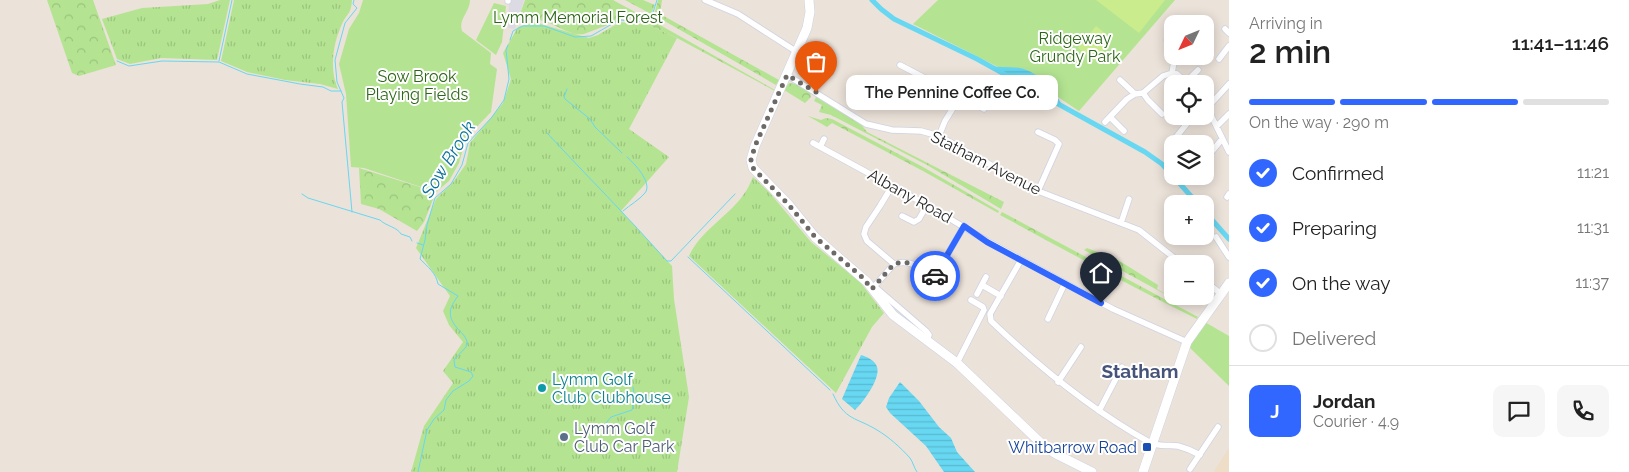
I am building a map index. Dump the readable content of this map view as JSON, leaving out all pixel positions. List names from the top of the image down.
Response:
{
  "streets": {
    "street": ["Statham Avenue", "Albany Road"]
  },
  "districts": ["Statham"],
  "water": ["Sow Brook"],
  "parks": ["Lymm Memorial Forest", "Ridgeway Grundy Park", "Sow Brook Playing Fields"],
  "places": {
    "other": ["The Pennine Coffee Co.", "Lymm Golf Club Clubhouse", "Lymm Golf Club Car Park"],
    "transit": ["Whitbarrow Road"]
  },
  "north": "bottom left",
  "page": {
    "heading": ["2 min", "Arriving in", "11:41–11:46"],
    "panel": ["Jordan", "Courier · 4.9"],
    "map_buttons": ["+", "−"],
    "bubble": "The Pennine Coffee Co.",
    "bar": "On the way · 290 m",
    "list": [
      ["Confirmed", "11:21"],
      ["Preparing", "11:31"],
      ["On the way", "11:37"],
      "Delivered"
    ],
    "round": "J"
  }
}
